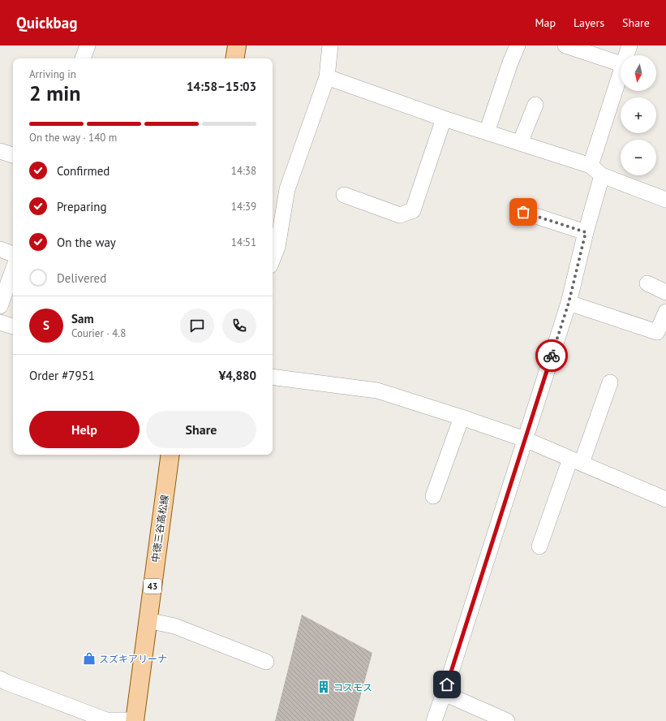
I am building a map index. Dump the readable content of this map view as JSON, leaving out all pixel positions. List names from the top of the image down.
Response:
{
  "streets": {
    "main road": ["中徳三谷高松線", "43"]
  },
  "places": {
    "shop": ["スズキアリーナ"],
    "building": ["コスモス"]
  },
  "north": "bottom",
  "page": {
    "header": "Quickbag",
    "nav": ["Map", "Layers", "Share"],
    "map_buttons": ["+", "−"],
    "heading": ["2 min", "Arriving in", "14:58–15:03"],
    "panel": [
      "Sam",
      "Courier · 4.8",
      "Order #7951",
      "¥4,880"
    ],
    "bar": "On the way · 140 m",
    "list": [
      ["Confirmed", "14:38"],
      ["Preparing", "14:39"],
      ["On the way", "14:51"],
      "Delivered"
    ],
    "round": "S",
    "buttons": ["Help", "Share"]
  }
}
